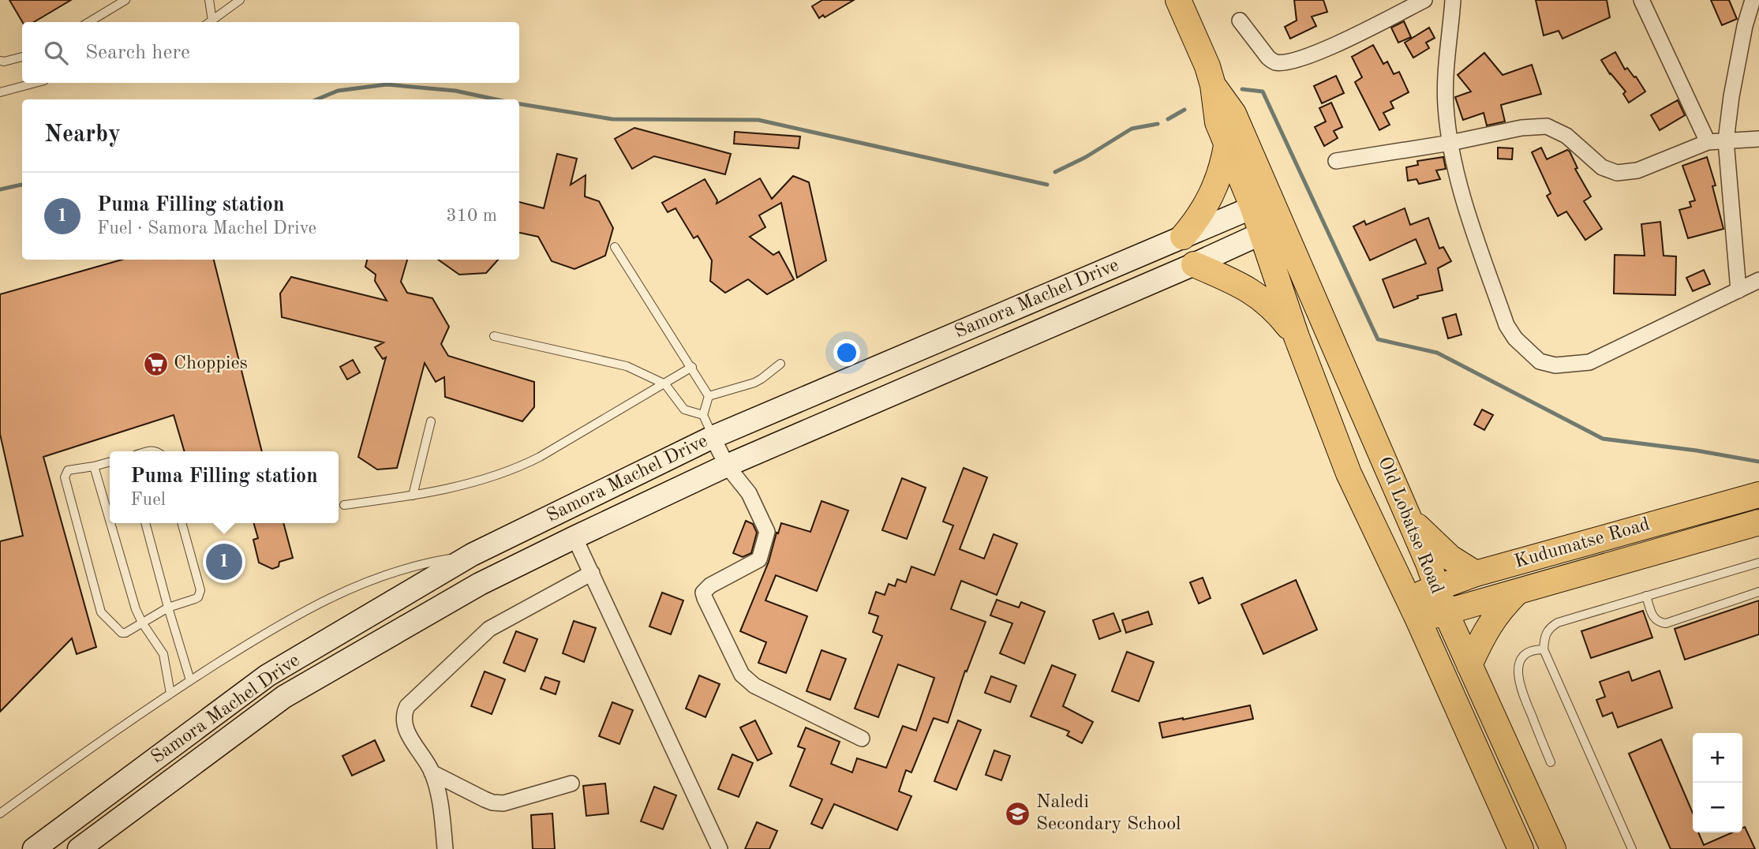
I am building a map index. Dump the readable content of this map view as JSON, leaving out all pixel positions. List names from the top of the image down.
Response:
{
  "streets": {
    "main road": ["Samora Machel Drive", "Old Lobatse Road", "Kudumatse Road"]
  },
  "crossings": [
    ["Samora Machel Drive", "Old Lobatse Road"],
    ["Old Lobatse Road", "Kudumatse Road"]
  ],
  "places": {
    "supermarket": ["Choppies"],
    "school or university": ["Naledi Secondary School"]
  },
  "page": {
    "search": "Search here",
    "heading": "Nearby",
    "list": [
      {
        "mark": "1",
        "name": "Puma Filling station",
        "note": "Fuel · Samora Machel Drive",
        "value": "310 m"
      }
    ],
    "popup": ["Puma Filling station", "Fuel"],
    "pins": "1",
    "map_buttons": ["+", "−"]
  }
}
